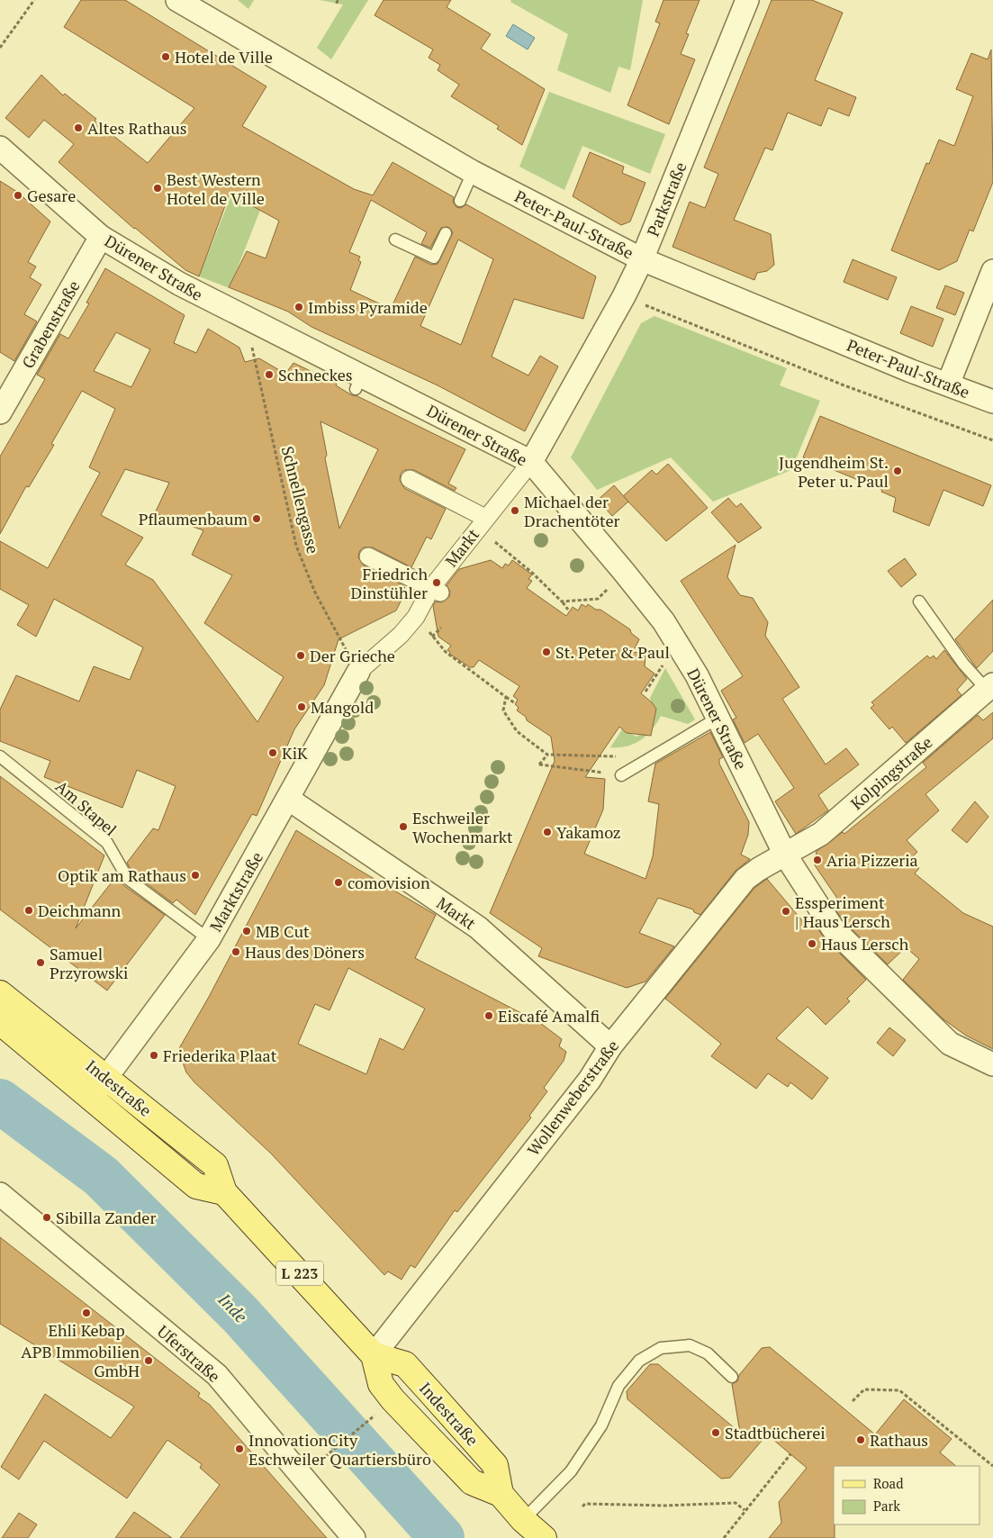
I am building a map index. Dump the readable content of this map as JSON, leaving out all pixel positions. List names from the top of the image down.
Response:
{
  "streets": {
    "main road": ["Indestraße", "L 223"],
    "street": [
      "Parkstraße",
      "Peter-Paul-Straße",
      "Dürener Straße",
      "Grabenstraße",
      "Markt",
      "Kolpingstraße",
      "Marktstraße",
      "Wollenweberstraße",
      "Uferstraße"
    ],
    "lane": ["Am Stapel"],
    "path": ["Schnellengasse"]
  },
  "crossings": [
    ["Parkstraße", "Peter-Paul-Straße"],
    ["Parkstraße", "Dürener Straße"],
    ["Parkstraße", "Markt"],
    ["Dürener Straße", "Grabenstraße"],
    ["Dürener Straße", "Schnellengasse"],
    ["Dürener Straße", "Markt"],
    ["Dürener Straße", "Kolpingstraße"],
    ["Dürener Straße", "Wollenweberstraße"],
    ["Schnellengasse", "Markt"],
    ["Schnellengasse", "Marktstraße"],
    ["Markt", "Marktstraße"],
    ["Markt", "Wollenweberstraße"],
    ["Kolpingstraße", "Wollenweberstraße"],
    ["Am Stapel", "Marktstraße"],
    ["Marktstraße", "Indestraße"],
    ["Indestraße", "Wollenweberstraße"]
  ],
  "water": ["Inde"],
  "places": [
    "Hotel de Ville",
    "Altes Rathaus",
    "Best Western Hotel de Ville",
    "Gesare",
    "Imbiss Pyramide",
    "Schneckes",
    "Jugendheim St. Peter u. Paul",
    "Michael der Drachentöter",
    "Pflaumenbaum",
    "Friedrich Dinstühler",
    "St. Peter & Paul",
    "Der Grieche",
    "Mangold",
    "KiK",
    "Eschweiler Wochenmarkt",
    "Yakamoz",
    "Aria Pizzeria",
    "Optik am Rathaus",
    "comovision",
    "Deichmann",
    "Essperiment | Haus Lersch",
    "MB Cut",
    "Haus Lersch",
    "Haus des Döners",
    "Samuel Przyrowski",
    "Eiscafé Amalfi",
    "Friederika Plaat",
    "Sibilla Zander",
    "Ehli Kebap",
    "APB Immobilien GmbH",
    "Stadtbücherei",
    "Rathaus",
    "InnovationCity Eschweiler Quartiersbüro"
  ],
  "legend": ["Road", "Park"]
}
